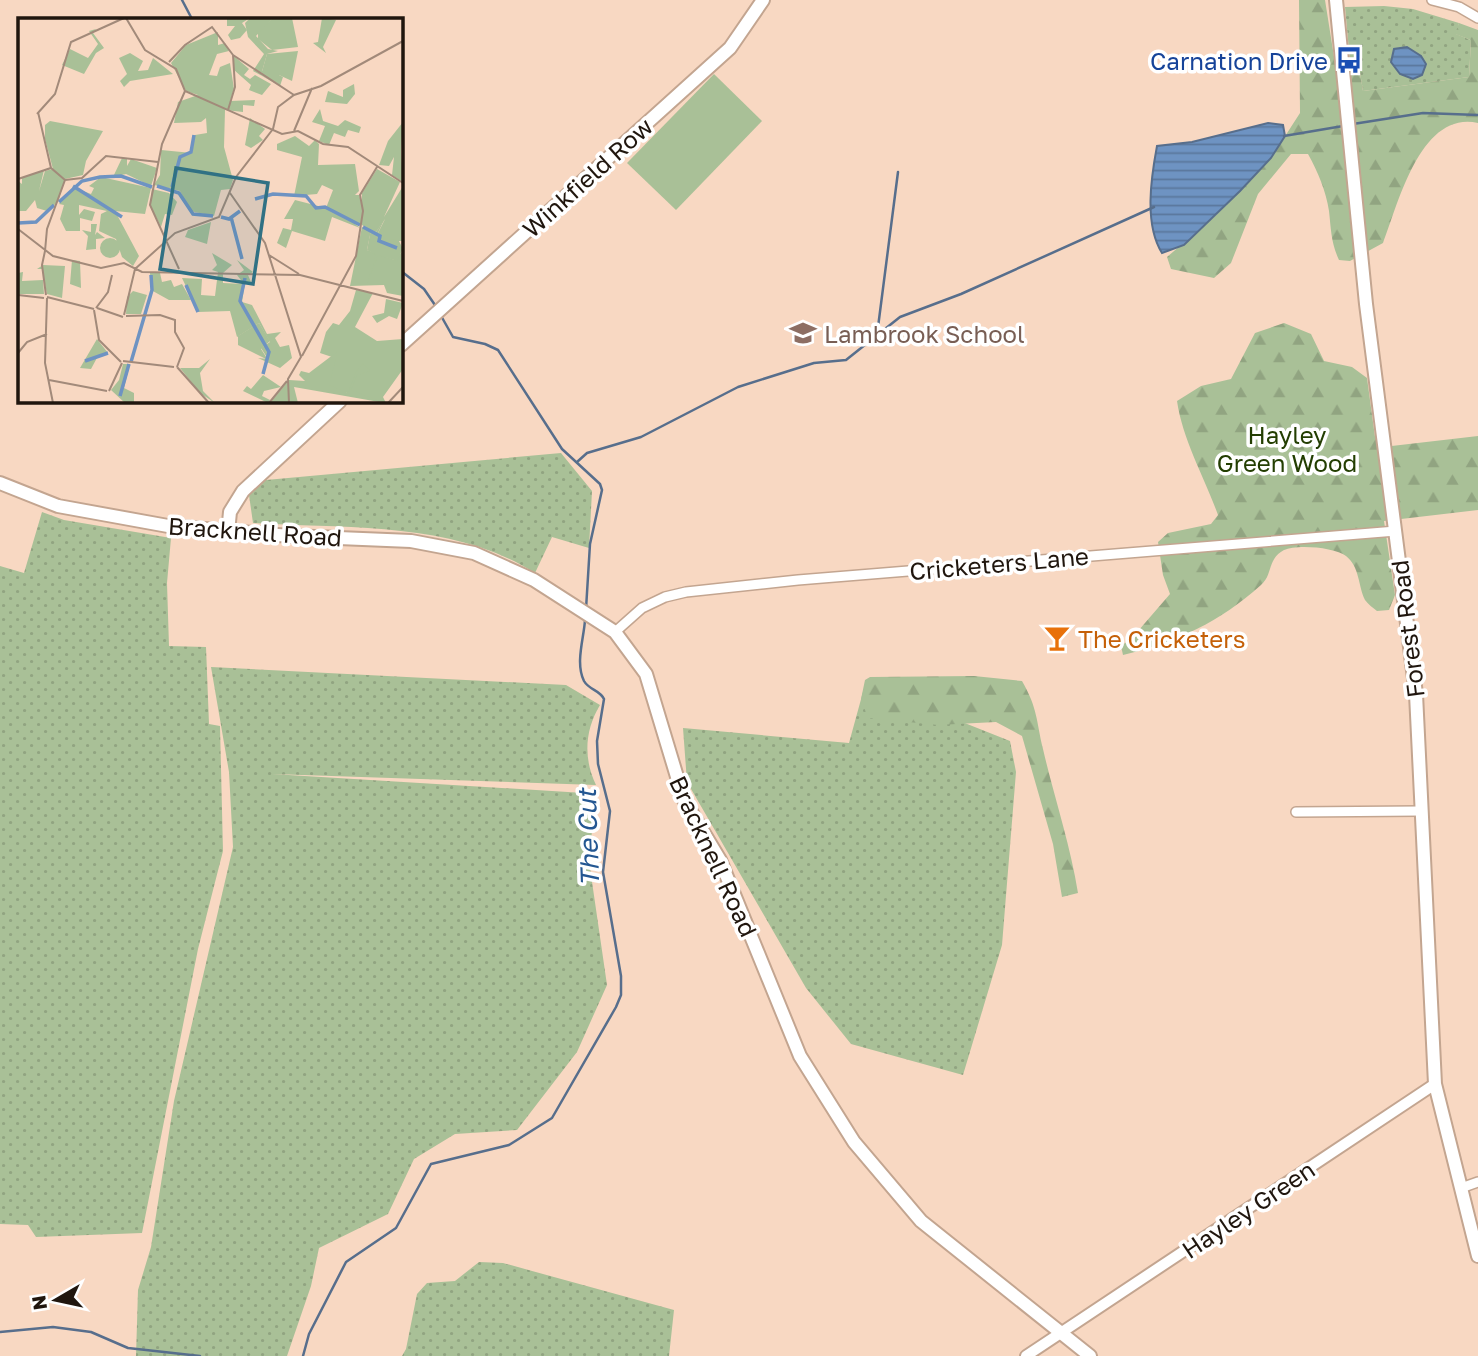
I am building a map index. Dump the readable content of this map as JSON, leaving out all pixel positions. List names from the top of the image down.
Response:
{
  "streets": {
    "main road": ["Winkfield Row", "Bracknell Road", "Forest Road"],
    "street": ["Cricketers Lane", "Hayley Green"]
  },
  "crossings": [
    ["Bracknell Road", "Cricketers Lane"],
    ["Bracknell Road", "Hayley Green"],
    ["Cricketers Lane", "Forest Road"],
    ["Forest Road", "Hayley Green"]
  ],
  "water": ["The Cut"],
  "parks": ["Hayley Green Wood"],
  "places": {
    "bus stop": ["Carnation Drive"],
    "school or university": ["Lambrook School"],
    "bar": ["The Cricketers"]
  },
  "north": "left"
}
